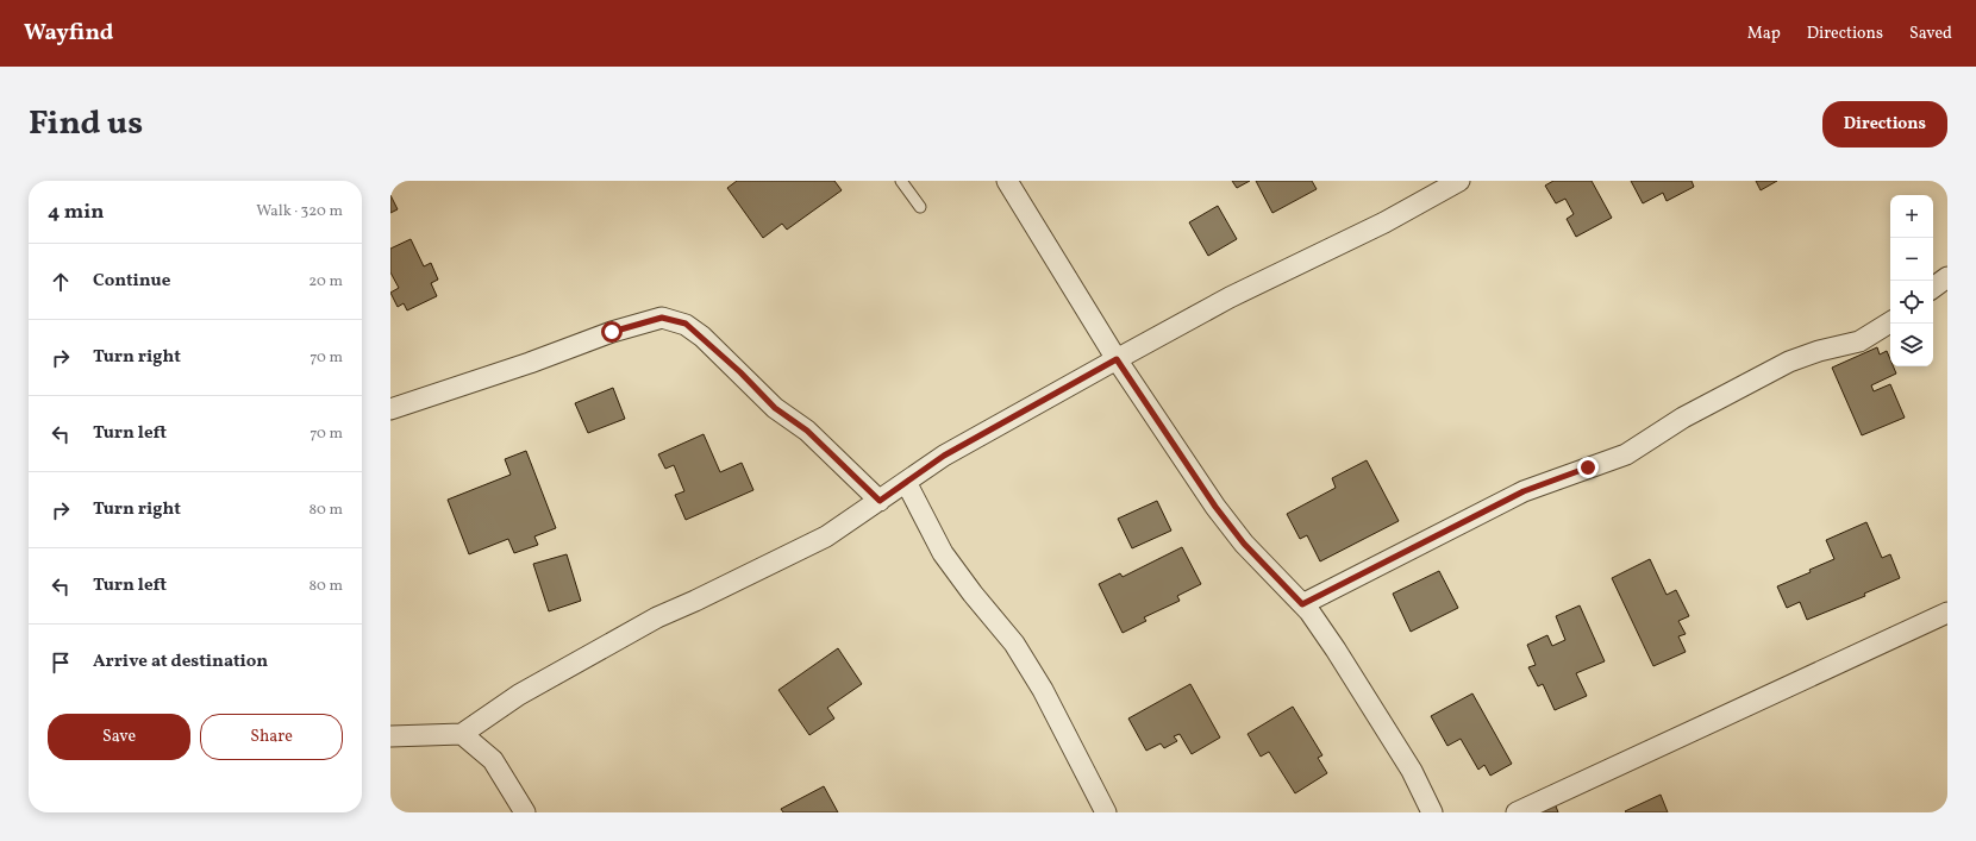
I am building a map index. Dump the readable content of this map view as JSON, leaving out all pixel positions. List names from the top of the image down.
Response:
{
  "page": {
    "header": "Wayfind",
    "nav": ["Map", "Directions", "Saved"],
    "title": "Find us",
    "buttons": [
      "Directions",
      ["Save", "Share"]
    ],
    "heading": ["4 min", "Walk · 320 m"],
    "map_buttons": ["+", "−"],
    "list": [
      ["Continue", "20 m"],
      ["Turn right", "70 m"],
      ["Turn left", "70 m"],
      ["Turn right", "80 m"],
      ["Turn left", "80 m"],
      "Arrive at destination"
    ]
  }
}
